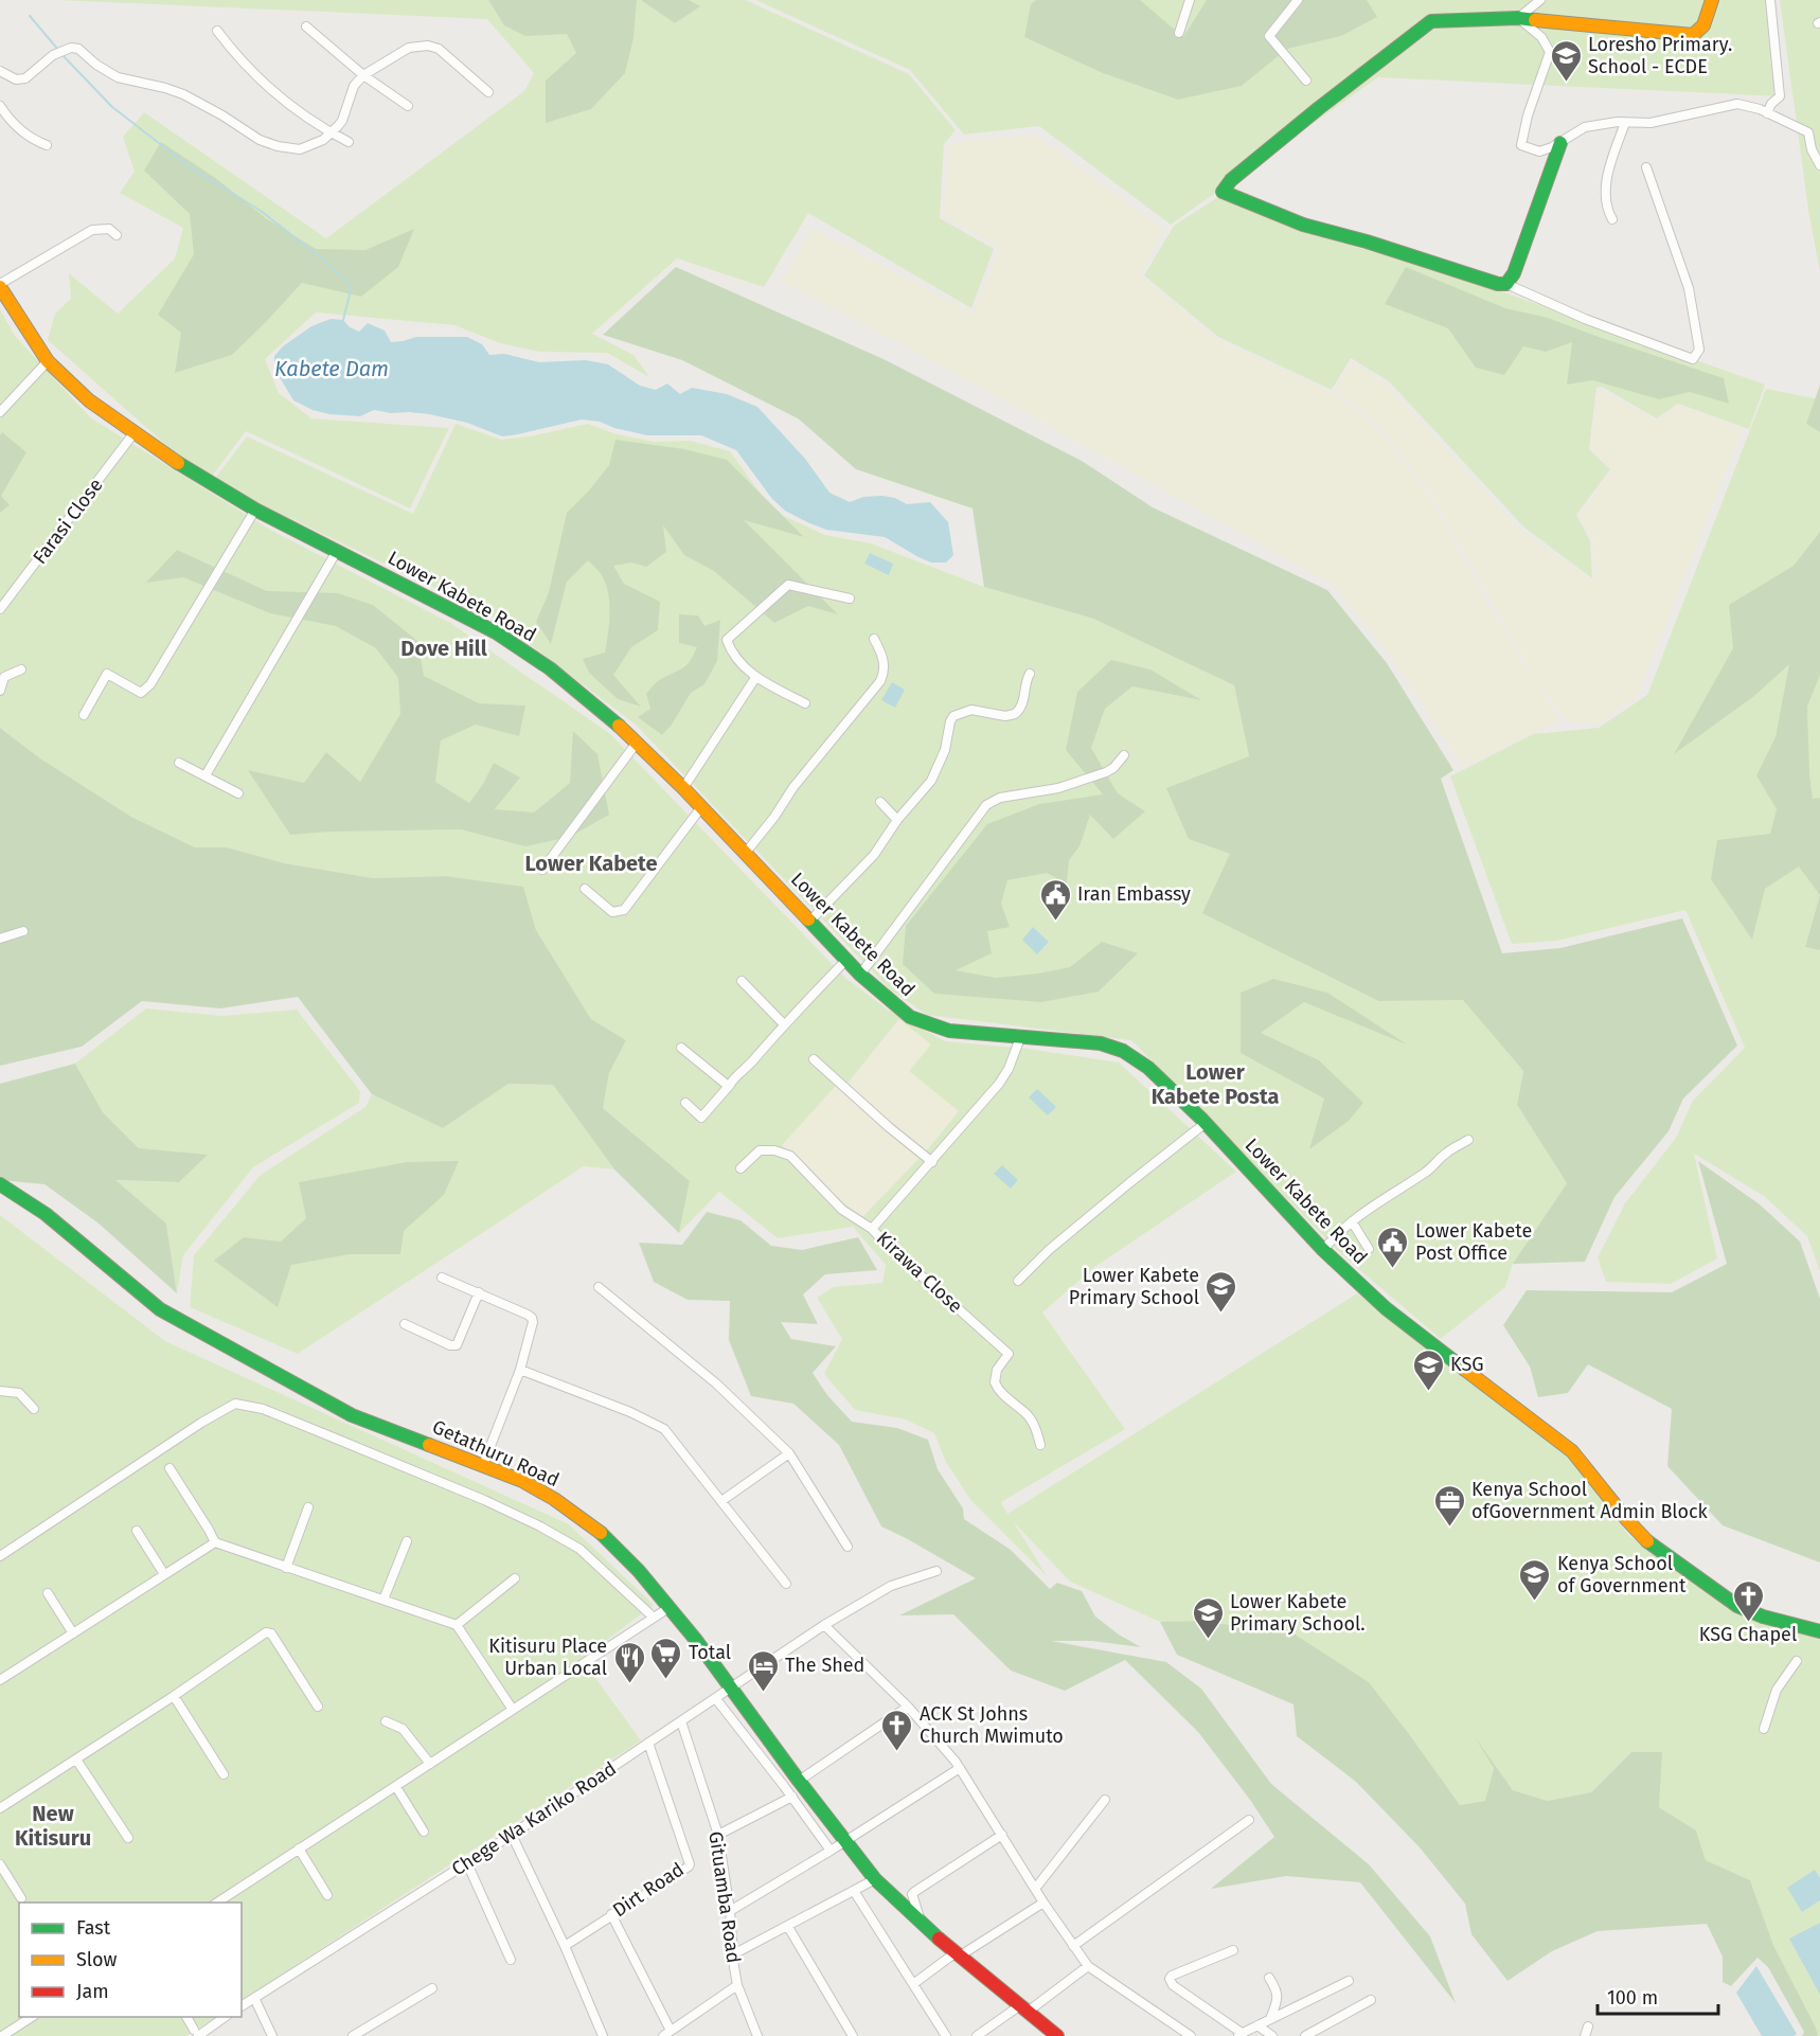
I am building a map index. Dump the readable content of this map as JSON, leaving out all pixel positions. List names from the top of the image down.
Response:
{
  "streets": {
    "main road": ["Lower Kabete Road", "Getathuru Road"],
    "street": [
      "Farasi Close",
      "Kirawa Close",
      "Chege Wa Kariko Road",
      "Dirt Road",
      "Gituamba Road"
    ]
  },
  "crossings": [
    ["Farasi Close", "Lower Kabete Road"],
    ["Lower Kabete Road", "Kirawa Close"],
    ["Getathuru Road", "Chege Wa Kariko Road"],
    ["Chege Wa Kariko Road", "Dirt Road"],
    ["Chege Wa Kariko Road", "Gituamba Road"]
  ],
  "districts": [
    "Dove Hill",
    "Lower Kabete",
    "Lower Kabete Posta",
    "New Kitisuru"
  ],
  "water": ["Kabete Dam"],
  "places": {
    "school or university": [
      "Loresho Primary. School - ECDE",
      "Lower Kabete Primary School",
      "KSG",
      "Kenya School of Government",
      "Lower Kabete Primary School."
    ],
    "public building": ["Iran Embassy", "Lower Kabete Post Office"],
    "office": ["Kenya School ofGovernment Admin Block"],
    "church": ["KSG Chapel", "ACK St Johns Church Mwimuto"],
    "supermarket": ["Total"],
    "restaurant": ["Kitisuru Place Urban Local"],
    "hotel": ["The Shed"]
  },
  "legend": ["Fast", "Slow", "Jam"],
  "scale_bar": "100 m"
}
